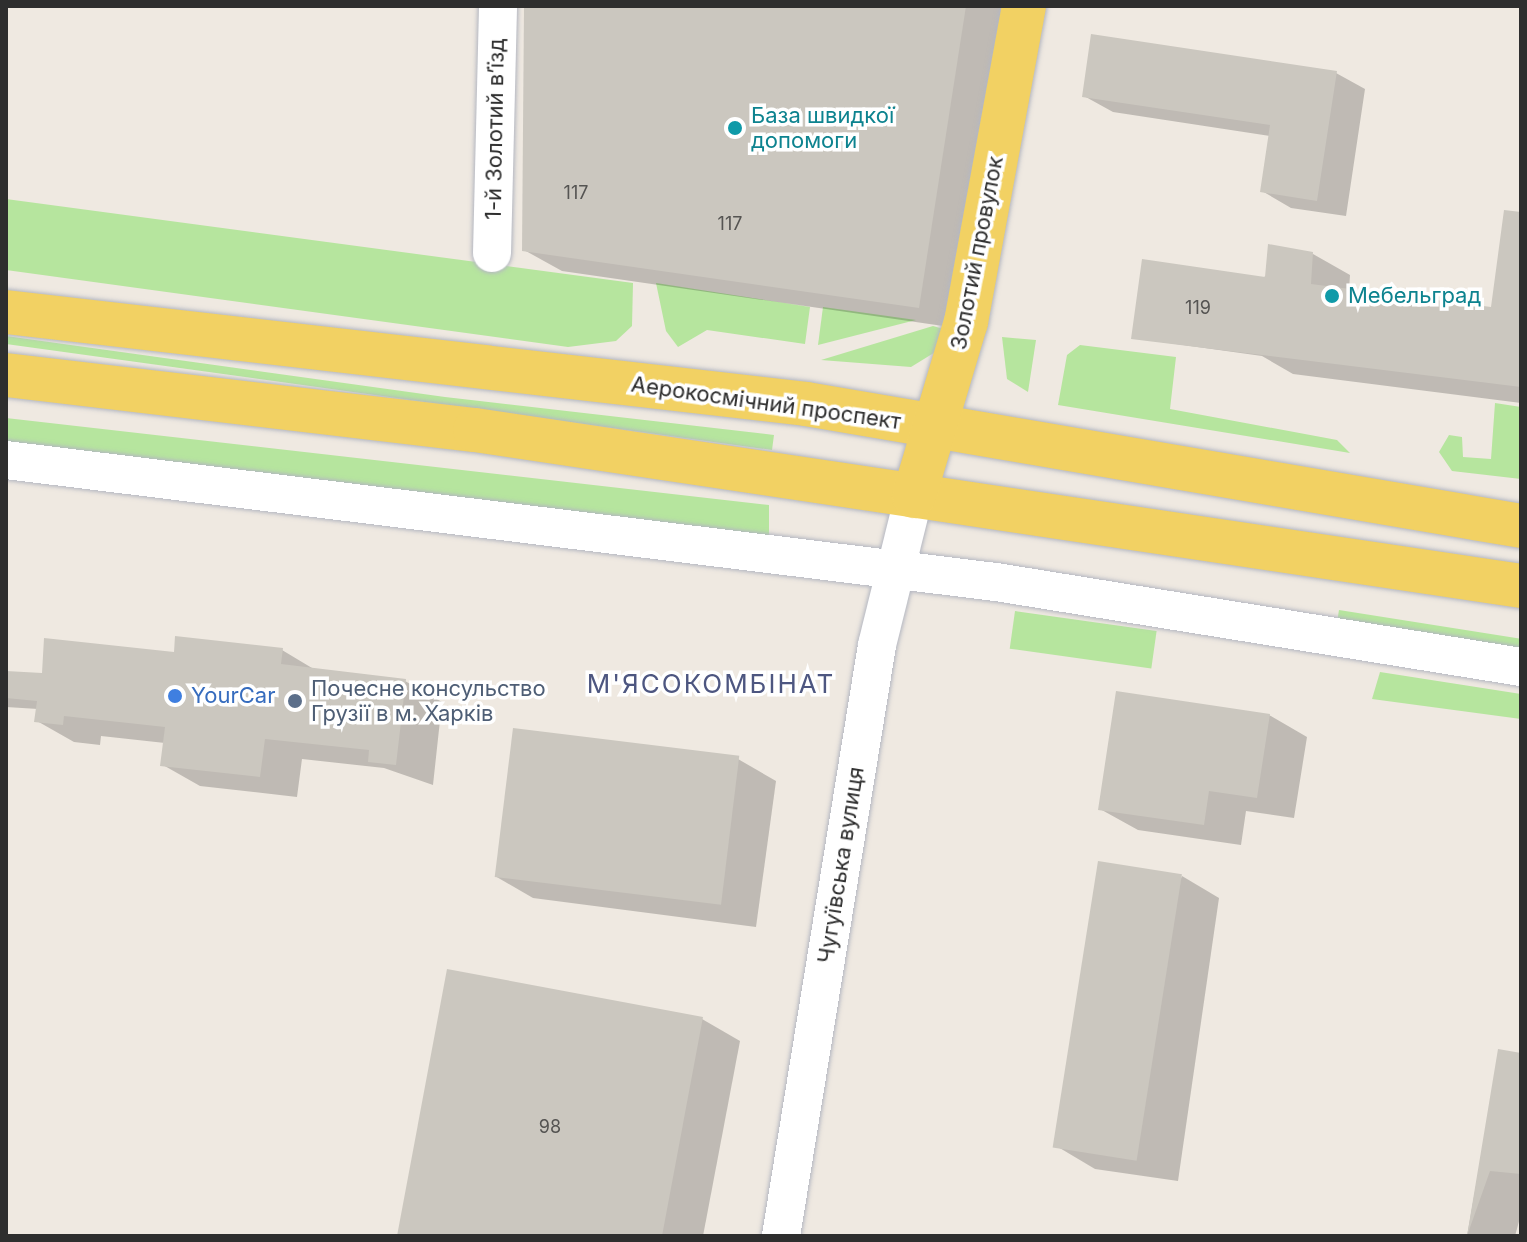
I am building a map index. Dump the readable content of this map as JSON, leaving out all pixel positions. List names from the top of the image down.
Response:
{
  "streets": {
    "main road": ["Золотий провулок", "Аерокосмічний проспект"],
    "street": ["1-й Золотий в’їзд", "Чугуївська вулиця"]
  },
  "crossings": [
    ["Золотий провулок", "Аерокосмічний проспект"],
    ["Золотий провулок", "Чугуївська вулиця"]
  ],
  "districts": ["М'ЯСОКОМБІНАТ"],
  "places": [
    "База швидкої допомоги",
    "Мебельград",
    "YourCar",
    "Почесне консульство Грузії в м. Харків"
  ],
  "house_numbers": [
    "117",
    "117",
    "119",
    "98"
  ]
}
